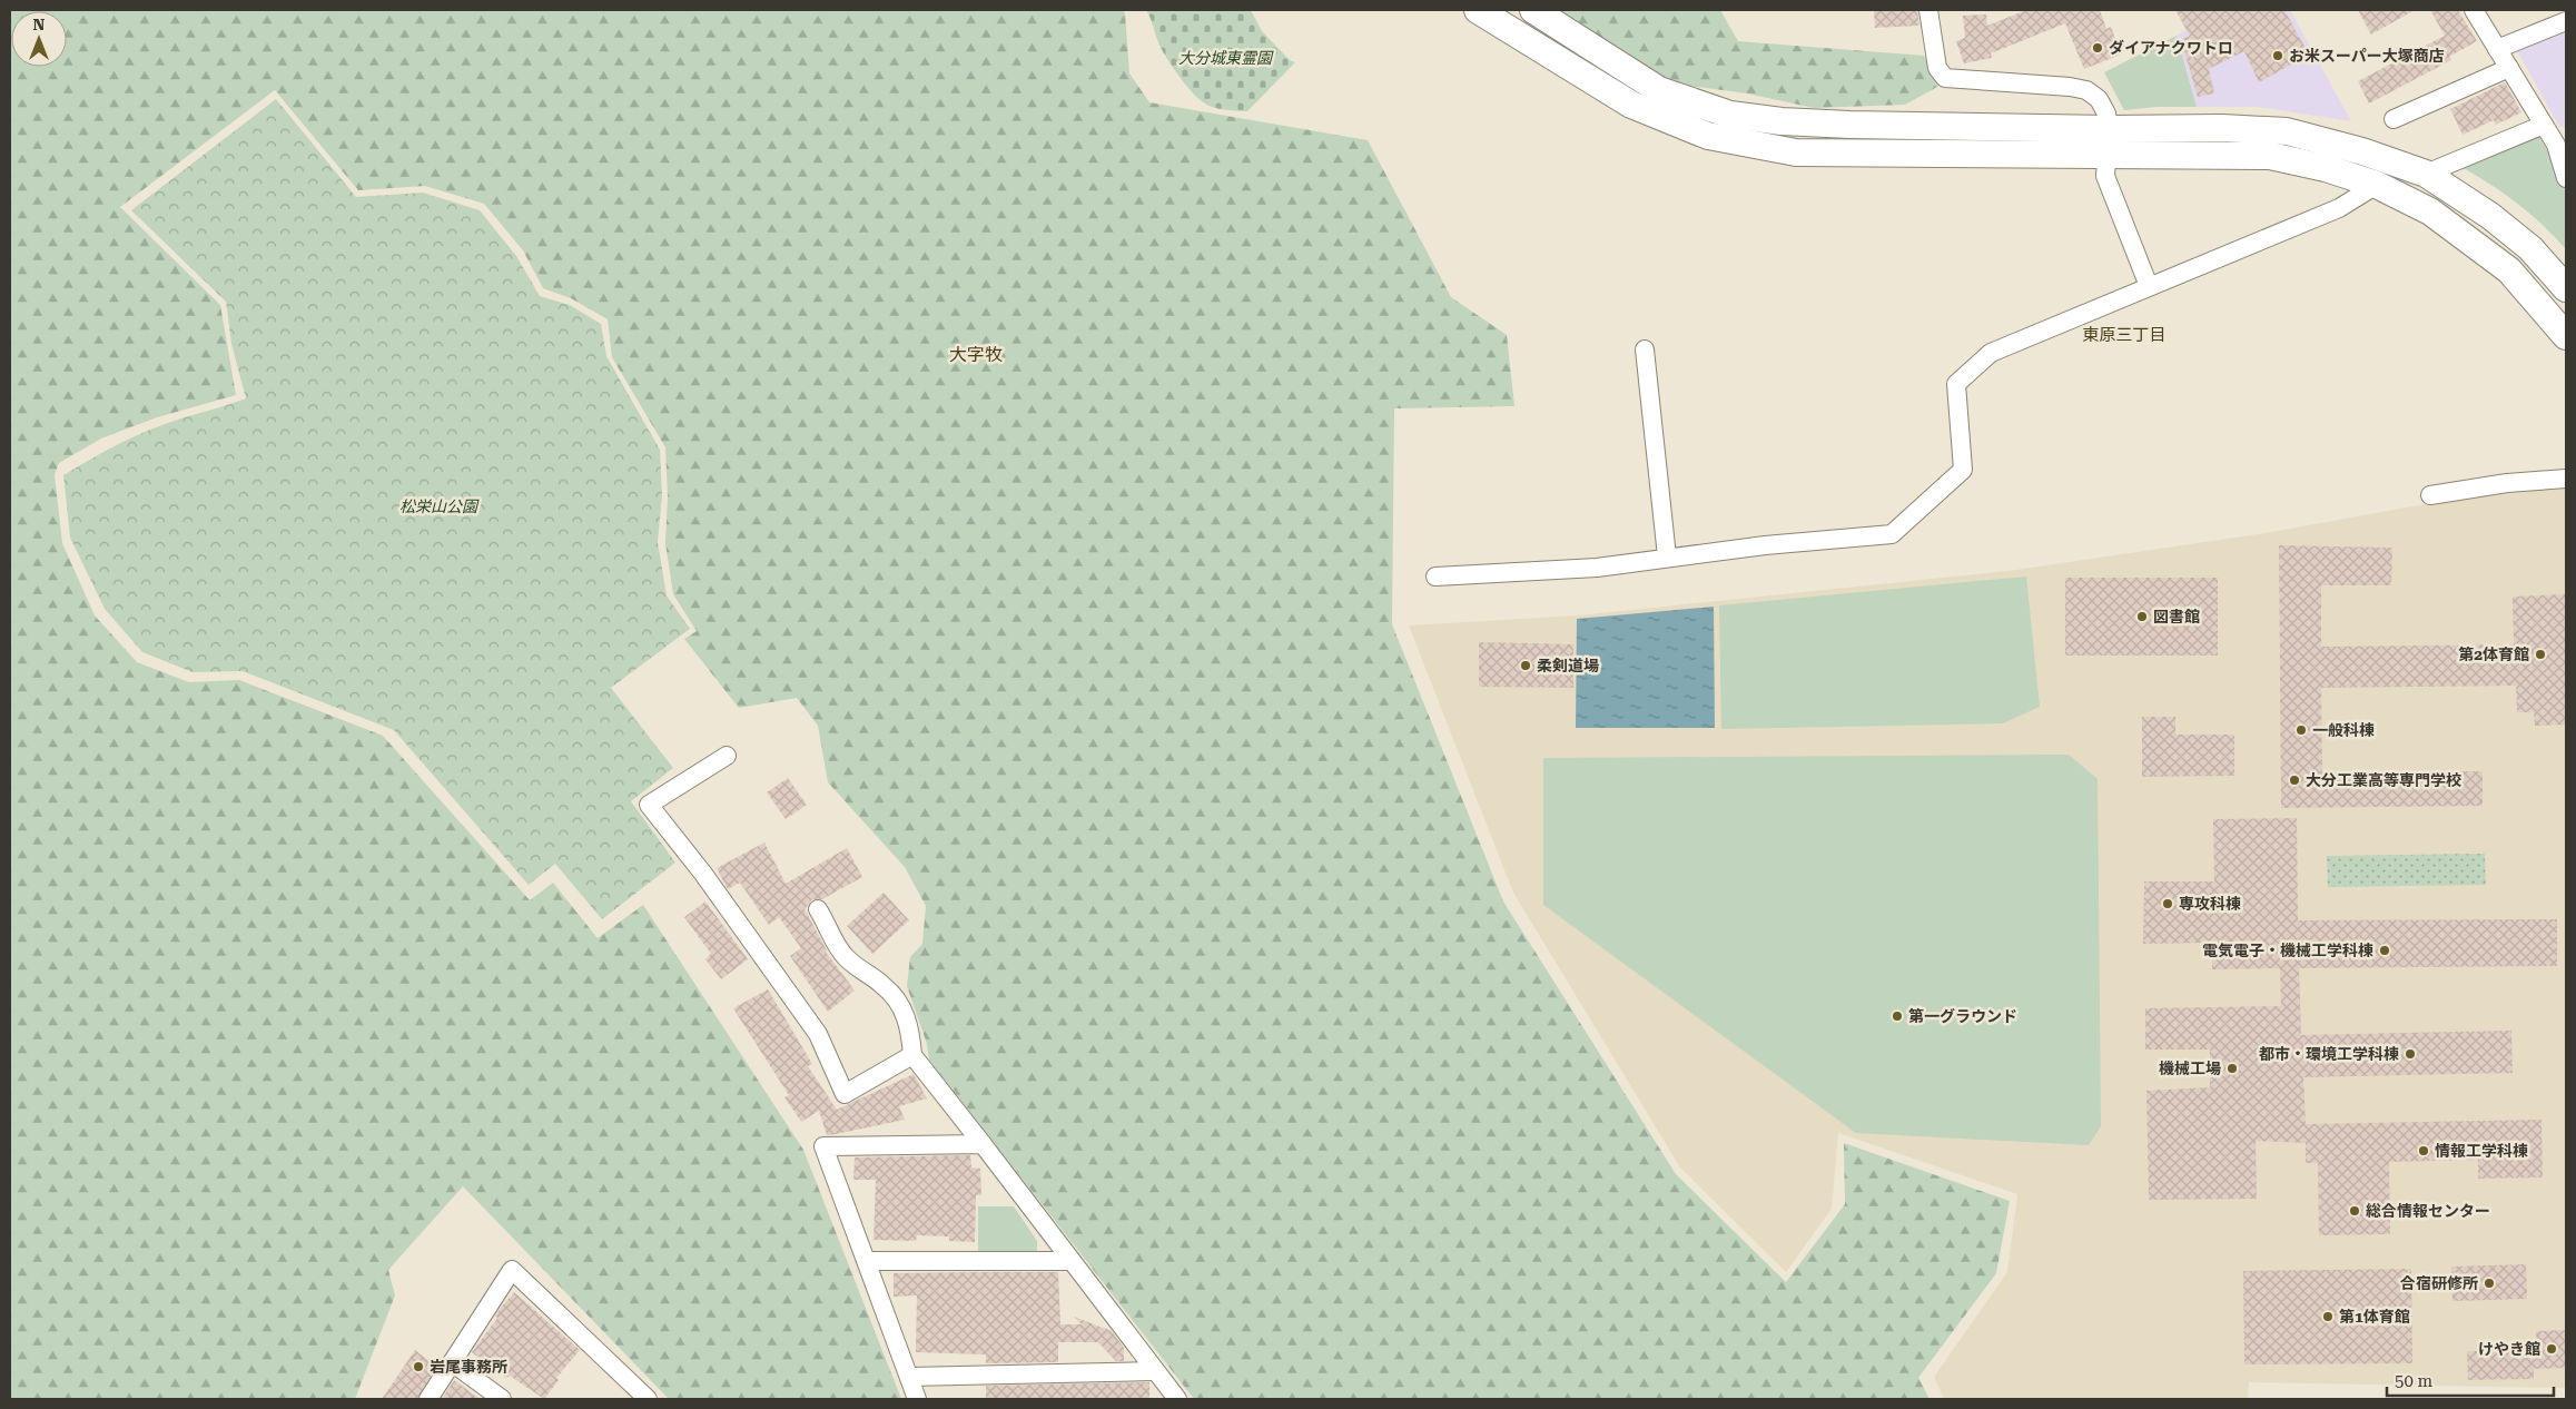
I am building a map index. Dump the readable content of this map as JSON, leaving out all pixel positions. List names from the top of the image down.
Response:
{
  "districts": ["東原三丁目", "大字牧"],
  "parks": ["大分城東霊園", "松栄山公園"],
  "places": [
    "ダイアナクワトロ",
    "お米スーパー大塚商店",
    "図書館",
    "第2体育館",
    "柔剣道場",
    "一般科棟",
    "大分工業高等専門学校",
    "専攻科棟",
    "電気電子・機械工学科棟",
    "第一グラウンド",
    "都市・環境工学科棟",
    "機械工場",
    "情報工学科棟",
    "総合情報センター",
    "合宿研修所",
    "第1体育館",
    "けやき館",
    "岩尾事務所"
  ],
  "scale_bar": "50 m",
  "north": "top"
}
